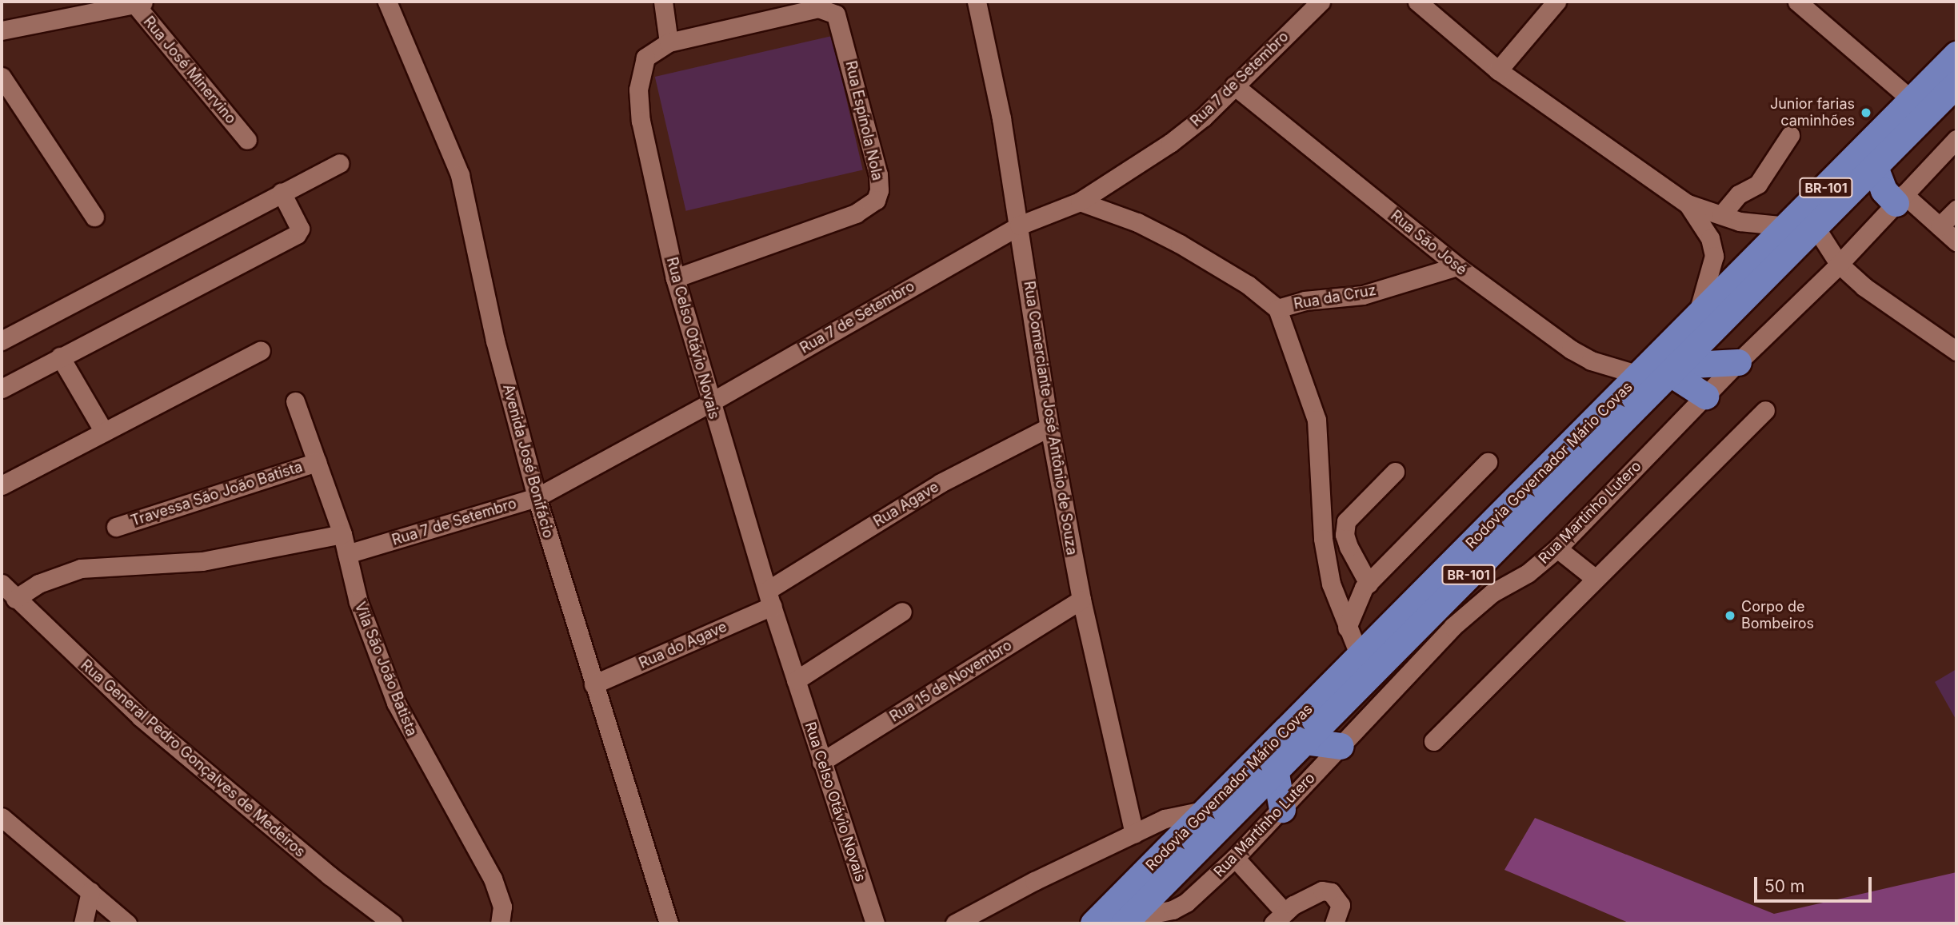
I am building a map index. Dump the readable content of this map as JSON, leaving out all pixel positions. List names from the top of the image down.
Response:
{
  "streets": {
    "highway": ["BR-101", "Rodovia Governador Mário Covas"],
    "street": [
      "Rua José Minervino",
      "Rua 7 de Setembro",
      "Rua Espínola Nola",
      "Rua São José",
      "Rua da Cruz",
      "Rua Celso Otávio Novais",
      "Rua Comerciante José Antônio de Souza",
      "Avenida José Bonifácio",
      "Travessa São João Batista",
      "Rua Agave",
      "Rua Martinho Lutero",
      "Rua do Agave",
      "Vila São João Batista",
      "Rua 15 de Novembro",
      "Rua General Pedro Gonçalves de Medeiros"
    ]
  },
  "crossings": [
    ["Rua 7 de Setembro", "Rua São José"],
    ["Rua 7 de Setembro", "Rua Celso Otávio Novais"],
    ["Rua 7 de Setembro", "Rua Comerciante José Antônio de Souza"],
    ["Rua 7 de Setembro", "Avenida José Bonifácio"],
    ["Rua 7 de Setembro", "Vila São João Batista"],
    ["Rua Espínola Nola", "Rua Celso Otávio Novais"],
    ["Rua São José", "Rua da Cruz"],
    ["Rua São José", "Rodovia Governador Mário Covas"],
    ["Rua Celso Otávio Novais", "Rua Agave"],
    ["Rua Celso Otávio Novais", "Rua do Agave"],
    ["Rua Celso Otávio Novais", "Rua 15 de Novembro"],
    ["Rua Comerciante José Antônio de Souza", "Rua Agave"],
    ["Rua Comerciante José Antônio de Souza", "Rua 15 de Novembro"],
    ["Avenida José Bonifácio", "Rua do Agave"],
    ["Rodovia Governador Mário Covas", "Rua Martinho Lutero"],
    ["Travessa São João Batista", "Vila São João Batista"],
    ["Rua Agave", "Rua do Agave"]
  ],
  "places": ["Junior farias caminhões", "Corpo de Bombeiros"],
  "scale_bar": "50 m"
}
